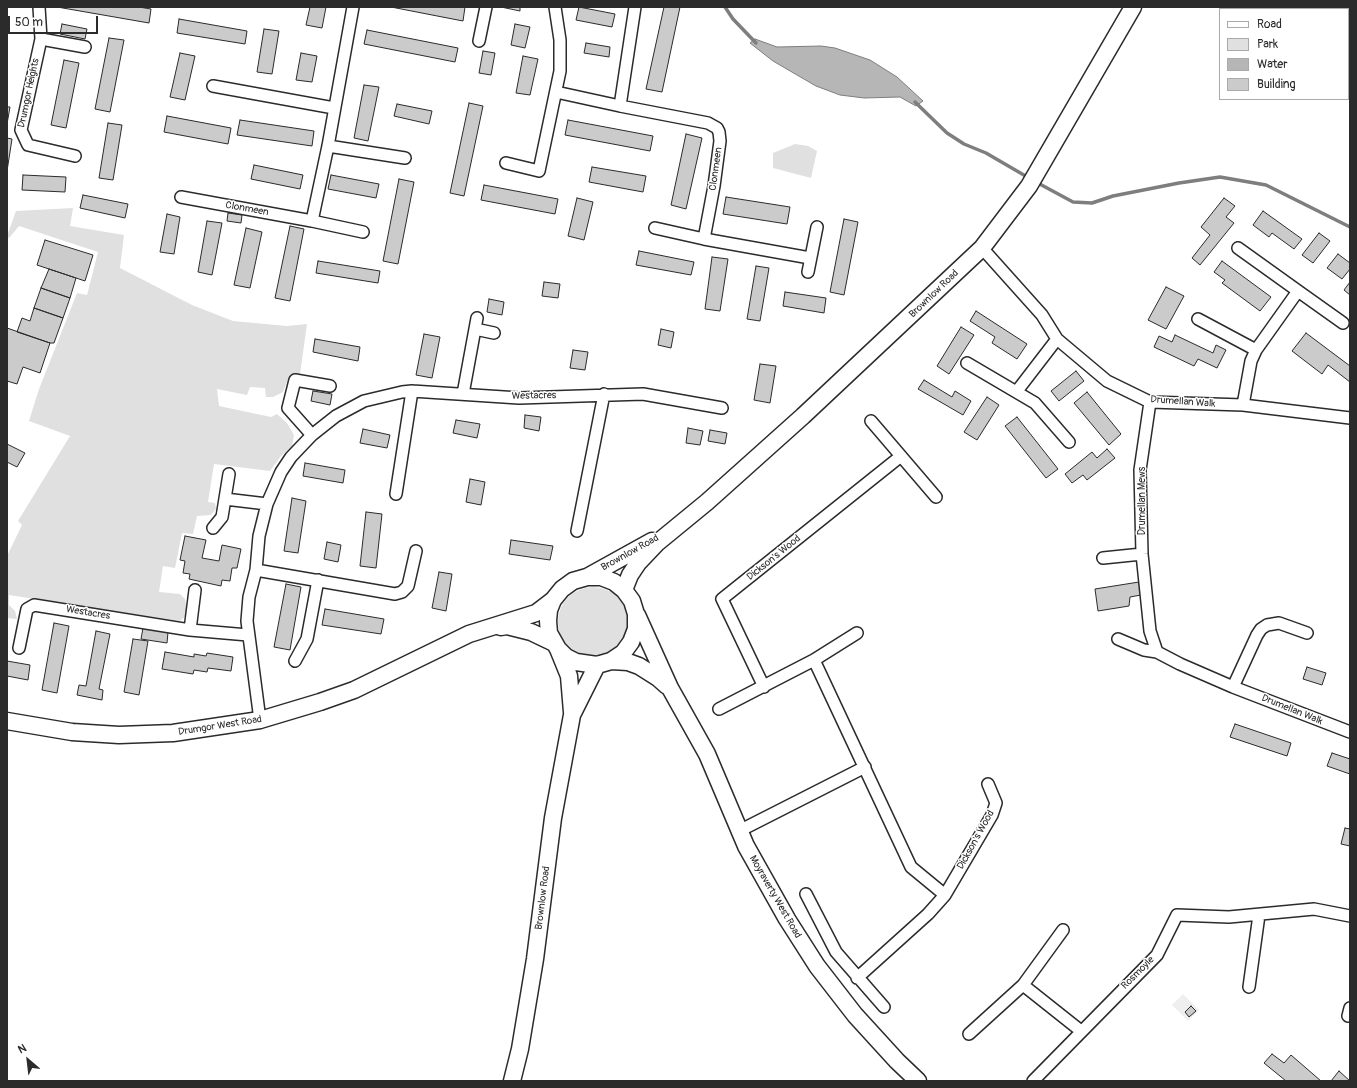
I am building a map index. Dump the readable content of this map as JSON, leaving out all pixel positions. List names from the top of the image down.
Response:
{
  "streets": {
    "main road": ["Brownlow Road", "Drumgor West Road", "Moyraverty West Road"],
    "street": [
      "Drumgor Heights",
      "Clonmeen",
      "Westacres",
      "Drumellan Walk",
      "Drumellan Mews",
      "Dickson's Wood",
      "Rosmoyle"
    ]
  },
  "crossings": [
    ["Brownlow Road", "Drumellan Walk"],
    ["Brownlow Road", "Drumgor West Road"],
    ["Brownlow Road", "Moyraverty West Road"],
    ["Westacres", "Drumgor West Road"],
    ["Drumellan Walk", "Drumellan Mews"],
    ["Drumgor West Road", "Moyraverty West Road"]
  ],
  "legend": [
    "Road",
    "Park",
    "Water",
    "Building"
  ],
  "scale_bar": "50 m",
  "north": "top left"
}
